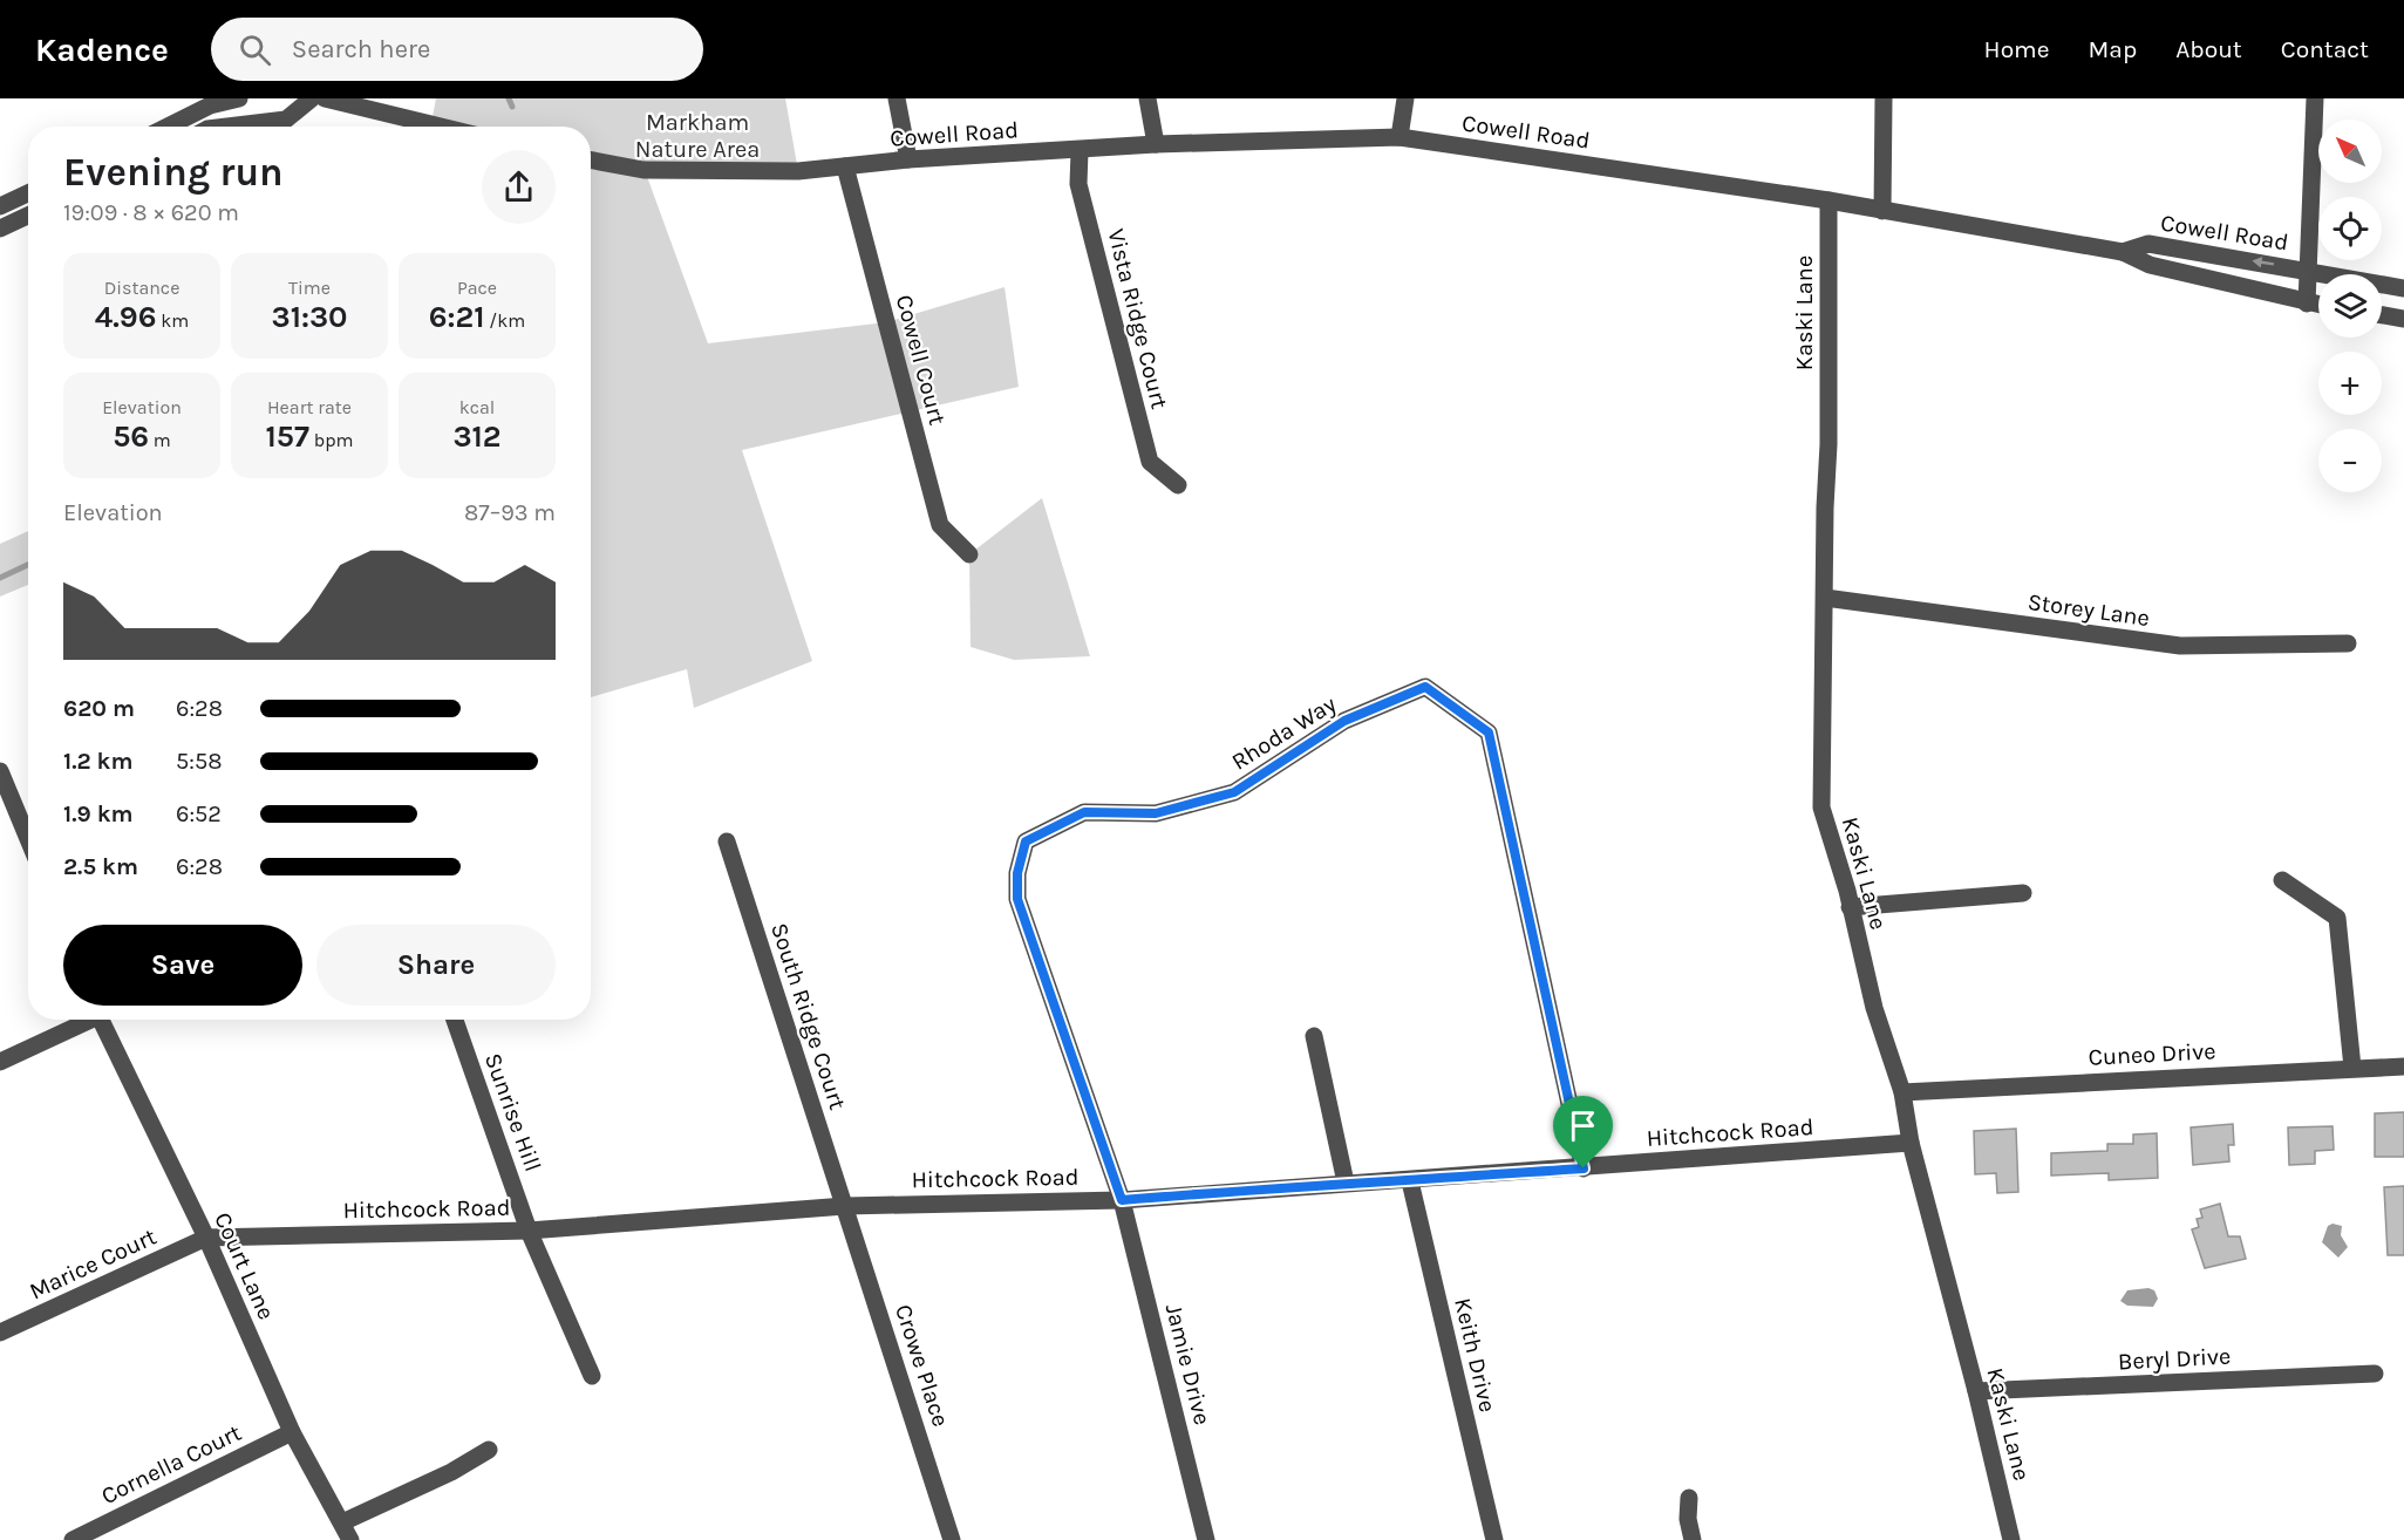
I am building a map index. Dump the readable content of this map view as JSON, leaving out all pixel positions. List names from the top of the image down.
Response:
{
  "streets": {
    "street": [
      "Cowell Road",
      "Kaski Lane",
      "Vista Ridge Court",
      "Cowell Court",
      "Storey Lane",
      "Rhoda Way",
      "South Ridge Court",
      "Cuneo Drive",
      "Sunrise Hill",
      "Hitchcock Road",
      "Marice Court",
      "Court Lane",
      "Keith Drive",
      "Beryl Drive",
      "Jamie Drive",
      "Crowe Place",
      "Cornella Court"
    ]
  },
  "crossings": [
    ["Cowell Road", "Kaski Lane"],
    ["Cowell Road", "Vista Ridge Court"],
    ["Cowell Road", "Cowell Court"],
    ["Kaski Lane", "Storey Lane"],
    ["Kaski Lane", "Cuneo Drive"],
    ["Kaski Lane", "Hitchcock Road"],
    ["Kaski Lane", "Beryl Drive"],
    ["Rhoda Way", "Hitchcock Road"],
    ["Rhoda Way", "Jamie Drive"],
    ["South Ridge Court", "Hitchcock Road"],
    ["South Ridge Court", "Crowe Place"],
    ["Sunrise Hill", "Hitchcock Road"],
    ["Hitchcock Road", "Marice Court"],
    ["Hitchcock Road", "Court Lane"],
    ["Hitchcock Road", "Keith Drive"],
    ["Hitchcock Road", "Jamie Drive"],
    ["Hitchcock Road", "Crowe Place"],
    ["Marice Court", "Court Lane"],
    ["Court Lane", "Cornella Court"]
  ],
  "parks": ["Markham Nature Area"],
  "north": "top left",
  "page": {
    "header": "Kadence",
    "search": "Search here",
    "nav": [
      "Home",
      "Map",
      "About",
      "Contact"
    ],
    "map_buttons": ["+", "−"],
    "heading": ["Evening run", "19:09 · 8 × 620 m"],
    "stats": [
      ["Distance", "4.96 km"],
      ["Time", "31:30"],
      ["Pace", "6:21 /km"],
      ["Elevation", "56 m"],
      ["Heart rate", "157 bpm"],
      ["kcal", "312"]
    ],
    "chart": ["Elevation", "87–93 m"],
    "list": [
      {
        "name": "620 m",
        "note": "6:28"
      },
      {
        "name": "1.2 km",
        "note": "5:58"
      },
      {
        "name": "1.9 km",
        "note": "6:52"
      },
      {
        "name": "2.5 km",
        "note": "6:28"
      }
    ],
    "buttons": ["Save", "Share"]
  }
}
